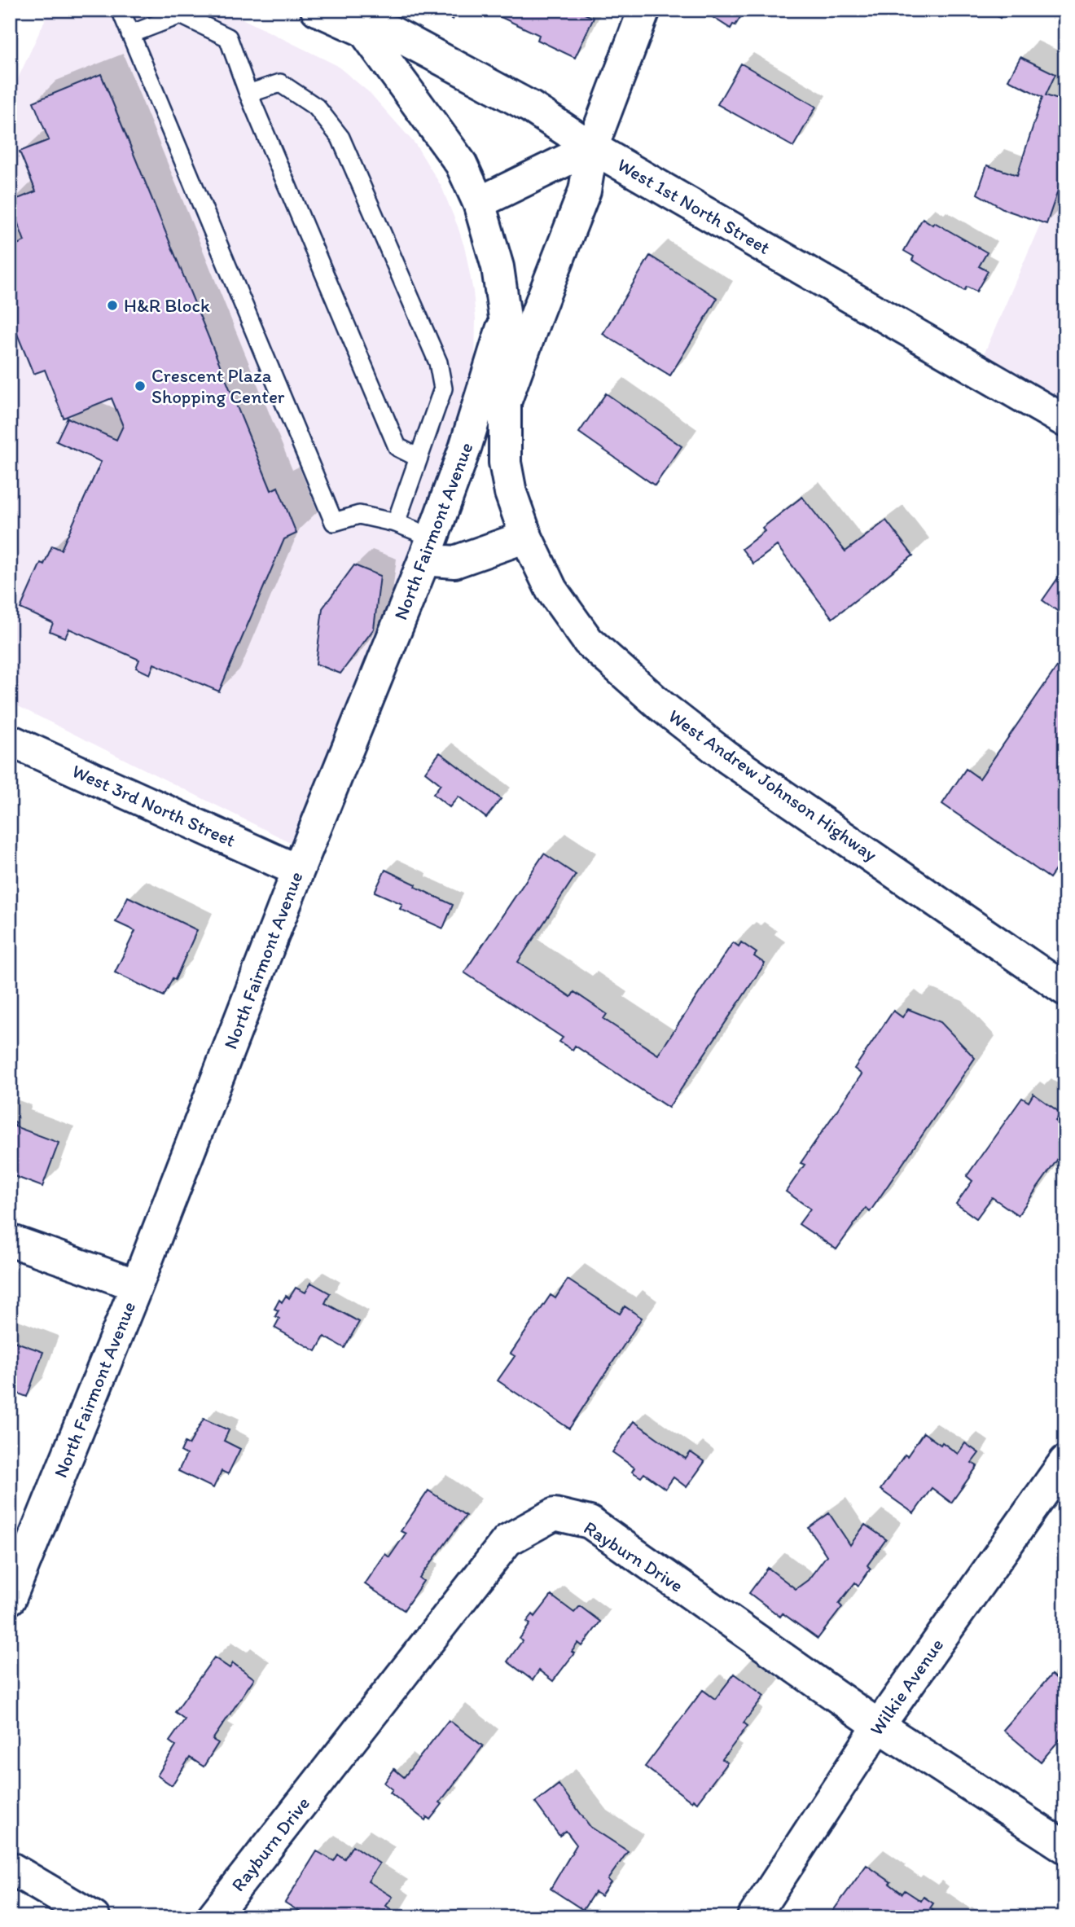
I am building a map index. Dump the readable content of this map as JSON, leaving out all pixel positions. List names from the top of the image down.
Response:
{
  "streets": {
    "street": [
      "West 1st North Street",
      "North Fairmont Avenue",
      "West Andrew Johnson Highway",
      "West 3rd North Street",
      "Rayburn Drive",
      "Wilkie Avenue"
    ]
  },
  "crossings": [
    ["West 1st North Street", "West Andrew Johnson Highway"],
    ["North Fairmont Avenue", "West Andrew Johnson Highway"],
    ["North Fairmont Avenue", "West 3rd North Street"],
    ["Rayburn Drive", "Wilkie Avenue"]
  ],
  "places": ["H&R Block", "Crescent Plaza Shopping Center"]
}
